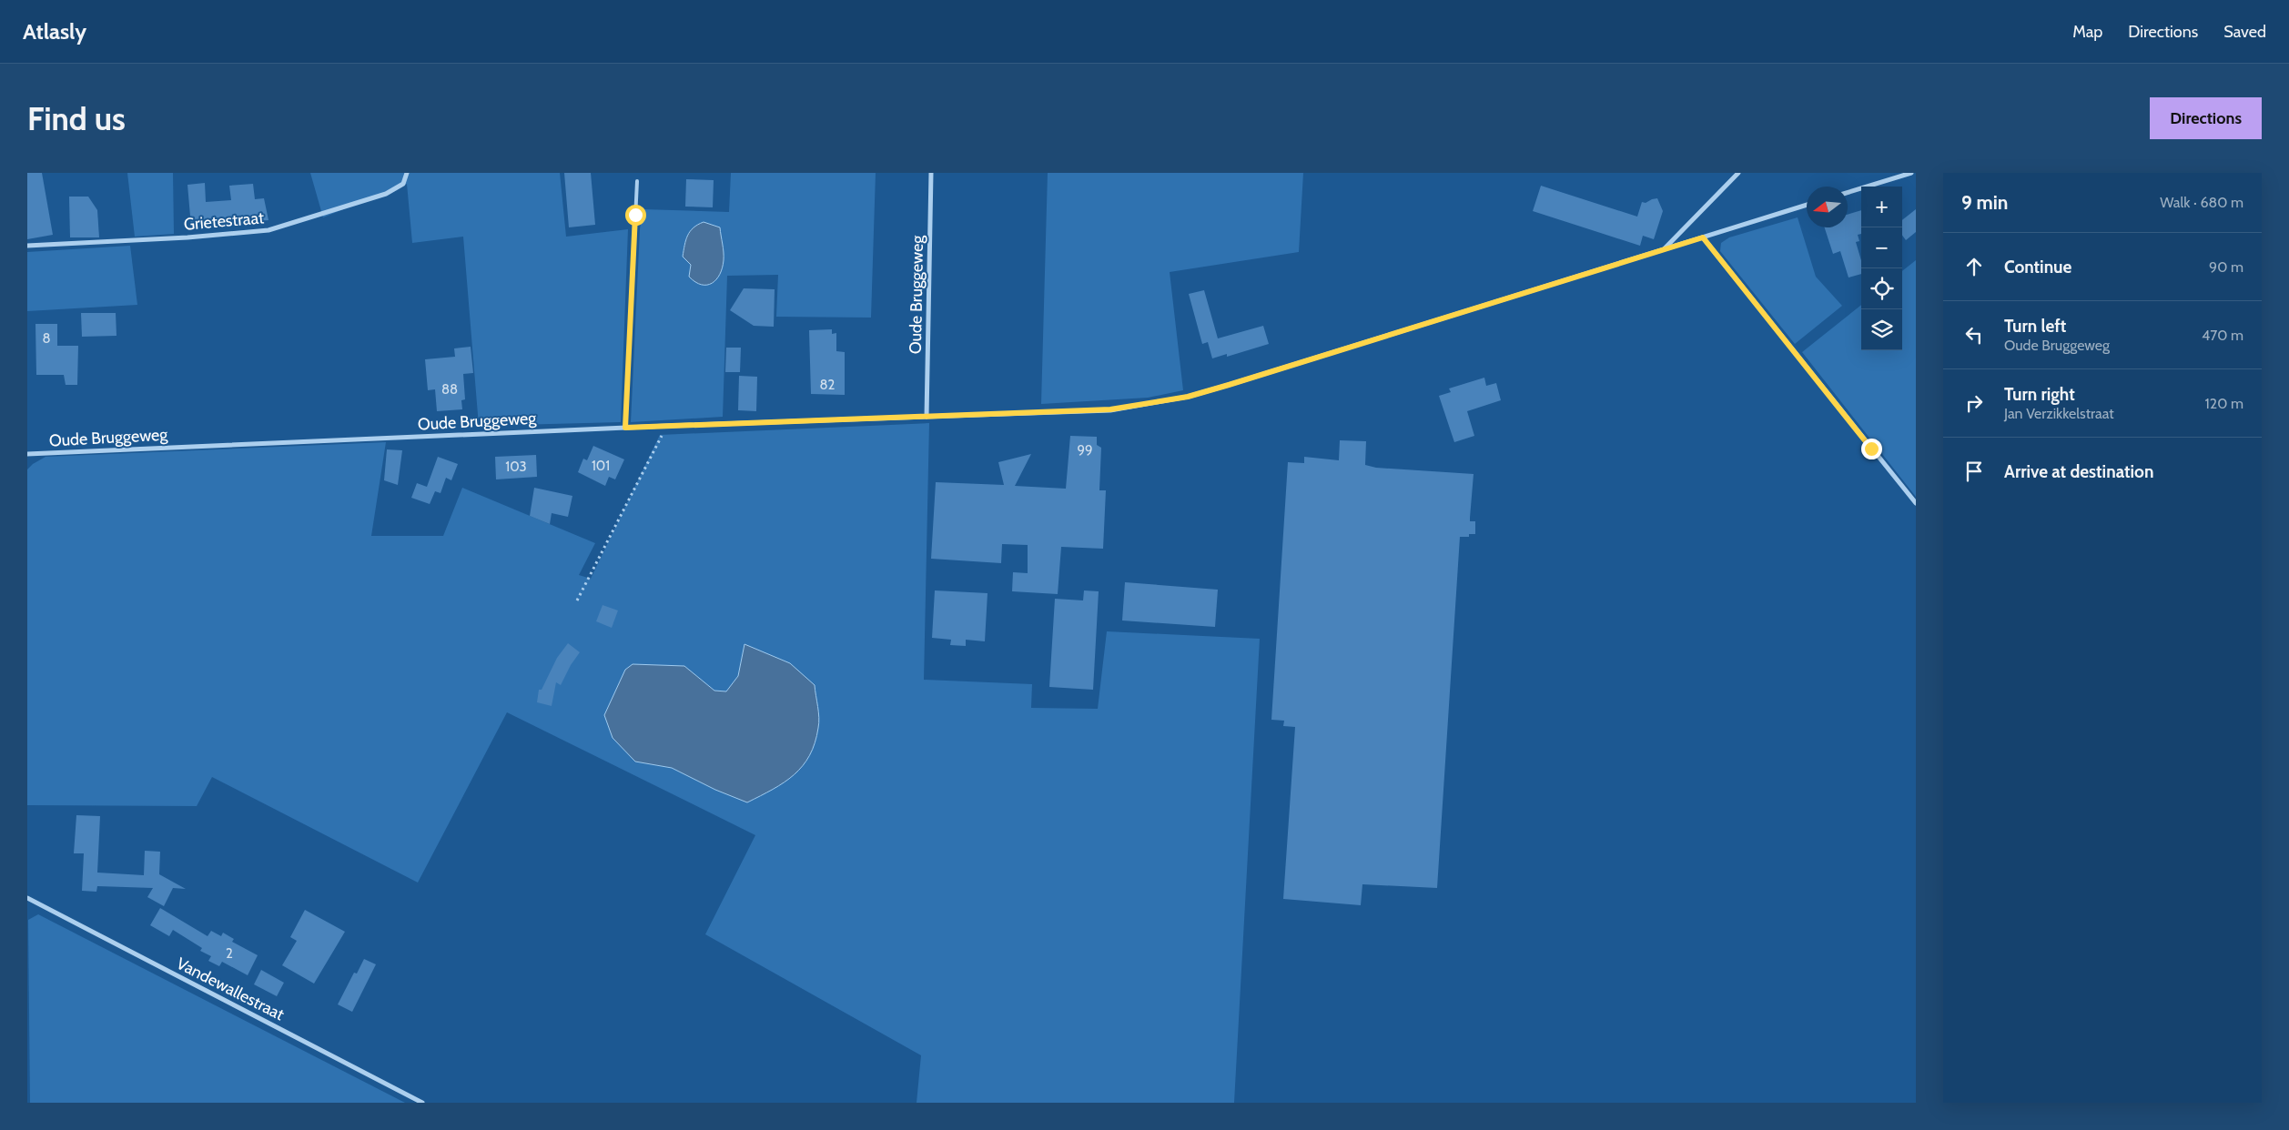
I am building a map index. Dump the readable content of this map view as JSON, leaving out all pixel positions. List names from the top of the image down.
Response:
{
  "streets": {
    "street": ["Grietestraat", "Oude Bruggeweg", "Vandewallestraat"]
  },
  "house_numbers": [
    "8",
    "82",
    "88",
    "99",
    "101",
    "103",
    "2"
  ],
  "north": "left",
  "page": {
    "header": "Atlasly",
    "nav": ["Map", "Directions", "Saved"],
    "buttons": "Directions",
    "title": "Find us",
    "heading": ["9 min", "Walk · 680 m"],
    "map_buttons": ["+", "−"],
    "list": [
      ["Continue", "90 m"],
      ["Turn left", "Oude Bruggeweg", "470 m"],
      ["Turn right", "Jan Verzikkelstraat", "120 m"],
      "Arrive at destination"
    ]
  }
}
